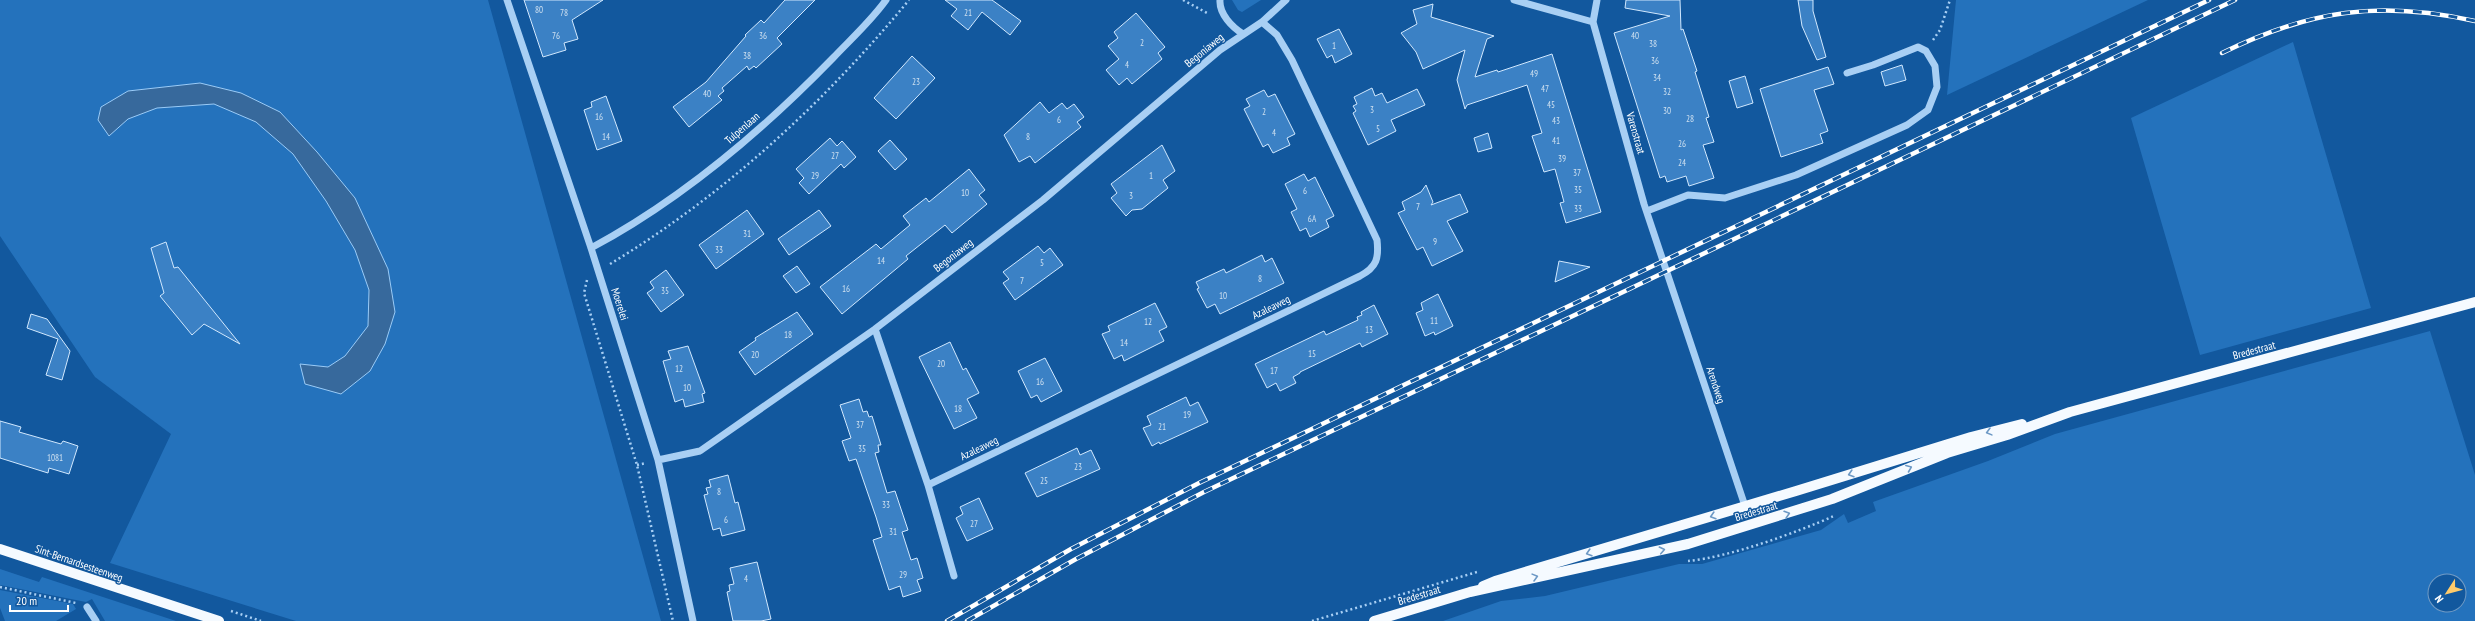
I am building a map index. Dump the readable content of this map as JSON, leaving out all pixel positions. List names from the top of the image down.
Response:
{
  "streets": {
    "main road": ["Bredestraat", "Sint-Bernardsesteenweg"],
    "street": [
      "Begoniaweg",
      "Tulpenlaan",
      "Varenstraat",
      "Moerelei",
      "Azaleaweg",
      "Arendweg"
    ]
  },
  "crossings": [
    ["Begoniaweg", "Moerelei"],
    ["Begoniaweg", "Azaleaweg"],
    ["Tulpenlaan", "Moerelei"],
    ["Varenstraat", "Arendweg"],
    ["Bredestraat", "Arendweg"]
  ],
  "house_numbers": [
    "80",
    "78",
    "21",
    "76",
    "36",
    "40",
    "2",
    "38",
    "1",
    "38",
    "36",
    "4",
    "49",
    "34",
    "23",
    "47",
    "32",
    "40",
    "45",
    "3",
    "30",
    "2",
    "16",
    "28",
    "6",
    "43",
    "5",
    "4",
    "14",
    "8",
    "41",
    "26",
    "27",
    "39",
    "24",
    "37",
    "29",
    "1",
    "35",
    "6",
    "10",
    "3",
    "7",
    "33",
    "6A",
    "31",
    "9",
    "33",
    "14",
    "5",
    "8",
    "7",
    "16",
    "35",
    "10",
    "11",
    "12",
    "13",
    "18",
    "14",
    "15",
    "20",
    "20",
    "12",
    "17",
    "16",
    "10",
    "18",
    "19",
    "37",
    "21",
    "35",
    "1081",
    "23",
    "25",
    "8",
    "33",
    "6",
    "27",
    "31",
    "29",
    "4"
  ],
  "scale_bar": "20 m",
  "north": "bottom left"
}
